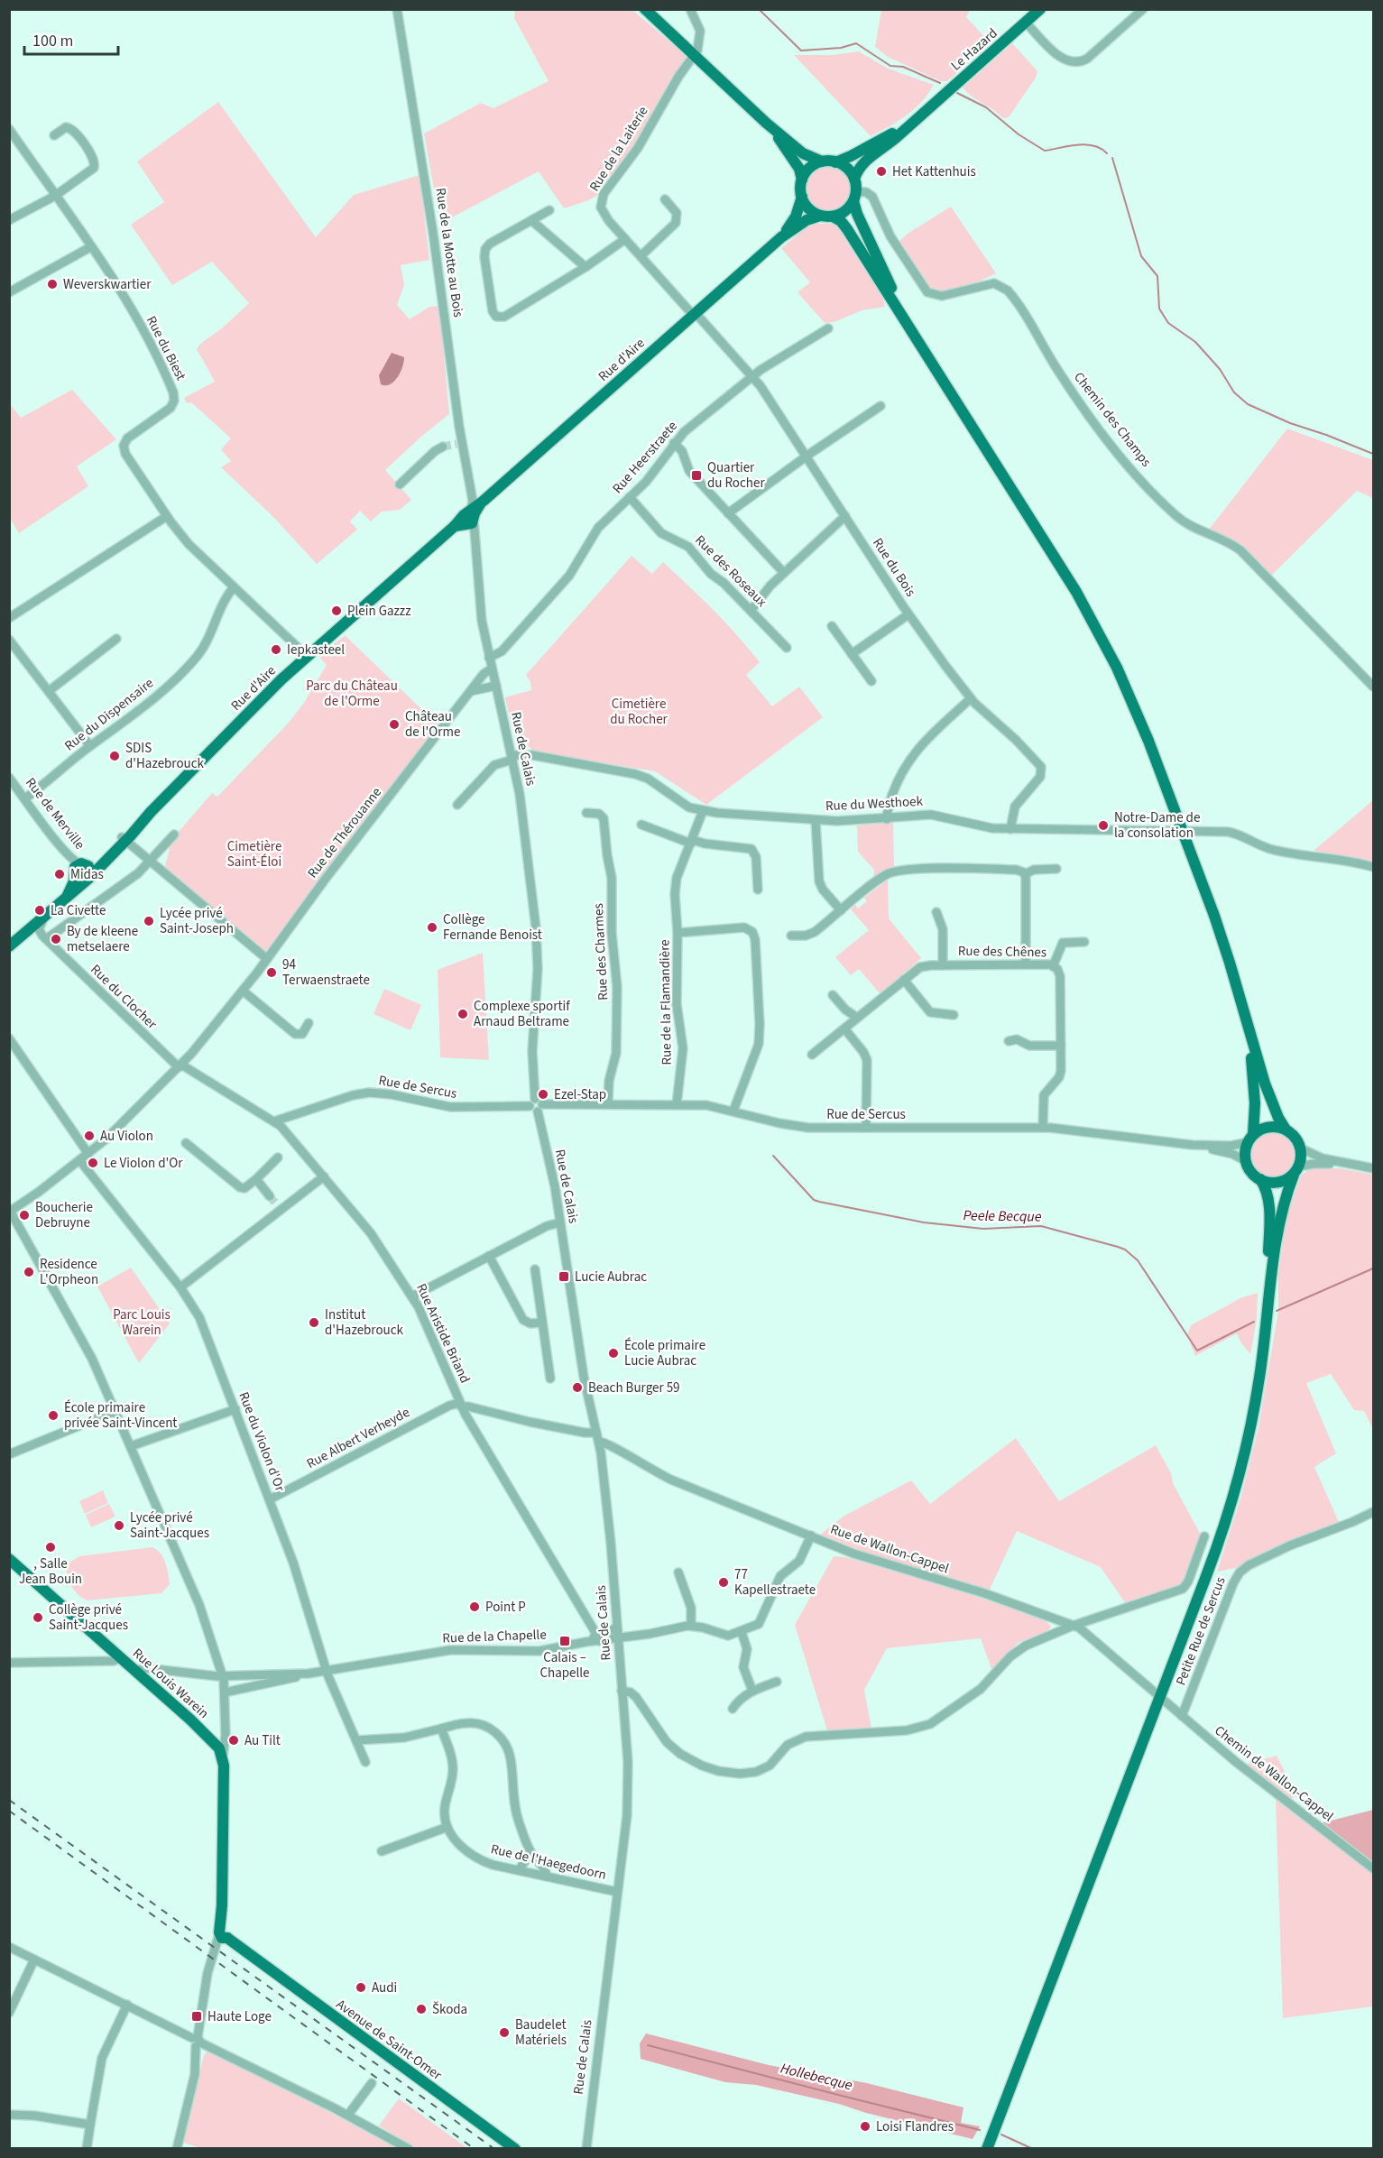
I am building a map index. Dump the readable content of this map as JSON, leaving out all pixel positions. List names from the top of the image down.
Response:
{
  "streets": {
    "main road": [
      "Le Hazard",
      "Rue d'Aire",
      "Rue Louis Warein",
      "Avenue de Saint-Omer"
    ],
    "street": [
      "Rue de la Laiterie",
      "Rue de la Motte au Bois",
      "Rue du Biest",
      "Chemin des Champs",
      "Rue Heerstraete",
      "Rue du Bois",
      "Rue des Roseaux",
      "Rue du Dispensaire",
      "Rue de Calais",
      "Rue du Westhoek",
      "Rue de Merville",
      "Rue de Thérouanne",
      "Rue des Charmes",
      "Rue des Chênes",
      "Rue du Clocher",
      "Rue de la Flamandière",
      "Rue de Sercus",
      "Rue Aristide Briand",
      "Rue Albert Verheyde",
      "Rue du Violon d'Or",
      "Rue de Wallon-Cappel",
      "Petite Rue de Sercus",
      "Rue de la Chapelle",
      "Chemin de Wallon-Cappel",
      "Rue de l'Haegedoorn"
    ]
  },
  "crossings": [
    ["Rue de la Laiterie", "Rue d'Aire"],
    ["Rue de la Laiterie", "Rue du Bois"],
    ["Rue de la Motte au Bois", "Rue d'Aire"],
    ["Rue de la Motte au Bois", "Rue de Calais"],
    ["Rue d'Aire", "Chemin des Champs"],
    ["Rue d'Aire", "Rue du Bois"],
    ["Rue d'Aire", "Rue de Calais"],
    ["Rue d'Aire", "Rue de Merville"],
    ["Rue Heerstraete", "Rue du Bois"],
    ["Rue Heerstraete", "Rue des Roseaux"],
    ["Rue Heerstraete", "Rue de Calais"],
    ["Rue du Bois", "Rue du Westhoek"],
    ["Rue du Dispensaire", "Rue de Merville"],
    ["Rue de Calais", "Rue du Westhoek"],
    ["Rue de Calais", "Rue de Thérouanne"],
    ["Rue de Calais", "Rue de Sercus"],
    ["Rue de Calais", "Rue de Wallon-Cappel"],
    ["Rue de Calais", "Rue de la Chapelle"],
    ["Rue de Calais", "Rue de l'Haegedoorn"],
    ["Rue de Thérouanne", "Rue du Clocher"],
    ["Rue de Thérouanne", "Rue Aristide Briand"],
    ["Rue de Thérouanne", "Rue du Violon d'Or"],
    ["Rue des Charmes", "Rue de Sercus"],
    ["Rue des Chênes", "Rue de Sercus"],
    ["Rue du Clocher", "Rue Aristide Briand"],
    ["Rue de la Flamandière", "Rue de Sercus"],
    ["Rue de Sercus", "Rue Aristide Briand"],
    ["Rue Aristide Briand", "Rue Albert Verheyde"],
    ["Rue Aristide Briand", "Rue de la Chapelle"],
    ["Rue Albert Verheyde", "Rue du Violon d'Or"],
    ["Rue du Violon d'Or", "Rue de la Chapelle"],
    ["Rue de Wallon-Cappel", "Chemin de Wallon-Cappel"],
    ["Petite Rue de Sercus", "Chemin de Wallon-Cappel"],
    ["Rue de la Chapelle", "Rue Louis Warein"]
  ],
  "water": ["Peele Becque", "Hollebecque"],
  "parks": [
    "Parc du Château de l'Orme",
    "Cimetière du Rocher",
    "Cimetière Saint-Éloi",
    "Parc Louis Warein"
  ],
  "places": {
    "other": [
      "Het Kattenhuis",
      "Weverskwartier",
      "Plein Gazzz",
      "Iepkasteel",
      "Château de l'Orme",
      "SDIS d'Hazebrouck",
      "Notre-Dame de la consolation",
      "Midas",
      "La Civette",
      "Lycée privé Saint-Joseph",
      "Collège Fernande Benoist",
      "By de kleene metselaere",
      "94 Terwaenstraete",
      "Complexe sportif Arnaud Beltrame",
      "Ezel-Stap",
      "Au Violon",
      "Le Violon d'Or",
      "Boucherie Debruyne",
      "Residence L'Orpheon",
      "Institut d'Hazebrouck",
      "École primaire Lucie Aubrac",
      "Beach Burger 59",
      "École primaire privée Saint-Vincent",
      "Lycée privé Saint-Jacques",
      ", Salle Jean Bouin",
      "77 Kapellestraete",
      "Point P",
      "Collège privé Saint-Jacques",
      "Au Tilt",
      "Audi",
      "Škoda",
      "Baudelet Matériels",
      "Loisi Flandres"
    ],
    "transit": [
      "Quartier du Rocher",
      "Lucie Aubrac",
      "Calais – Chapelle",
      "Haute Loge"
    ]
  },
  "scale_bar": "100 m"
}
